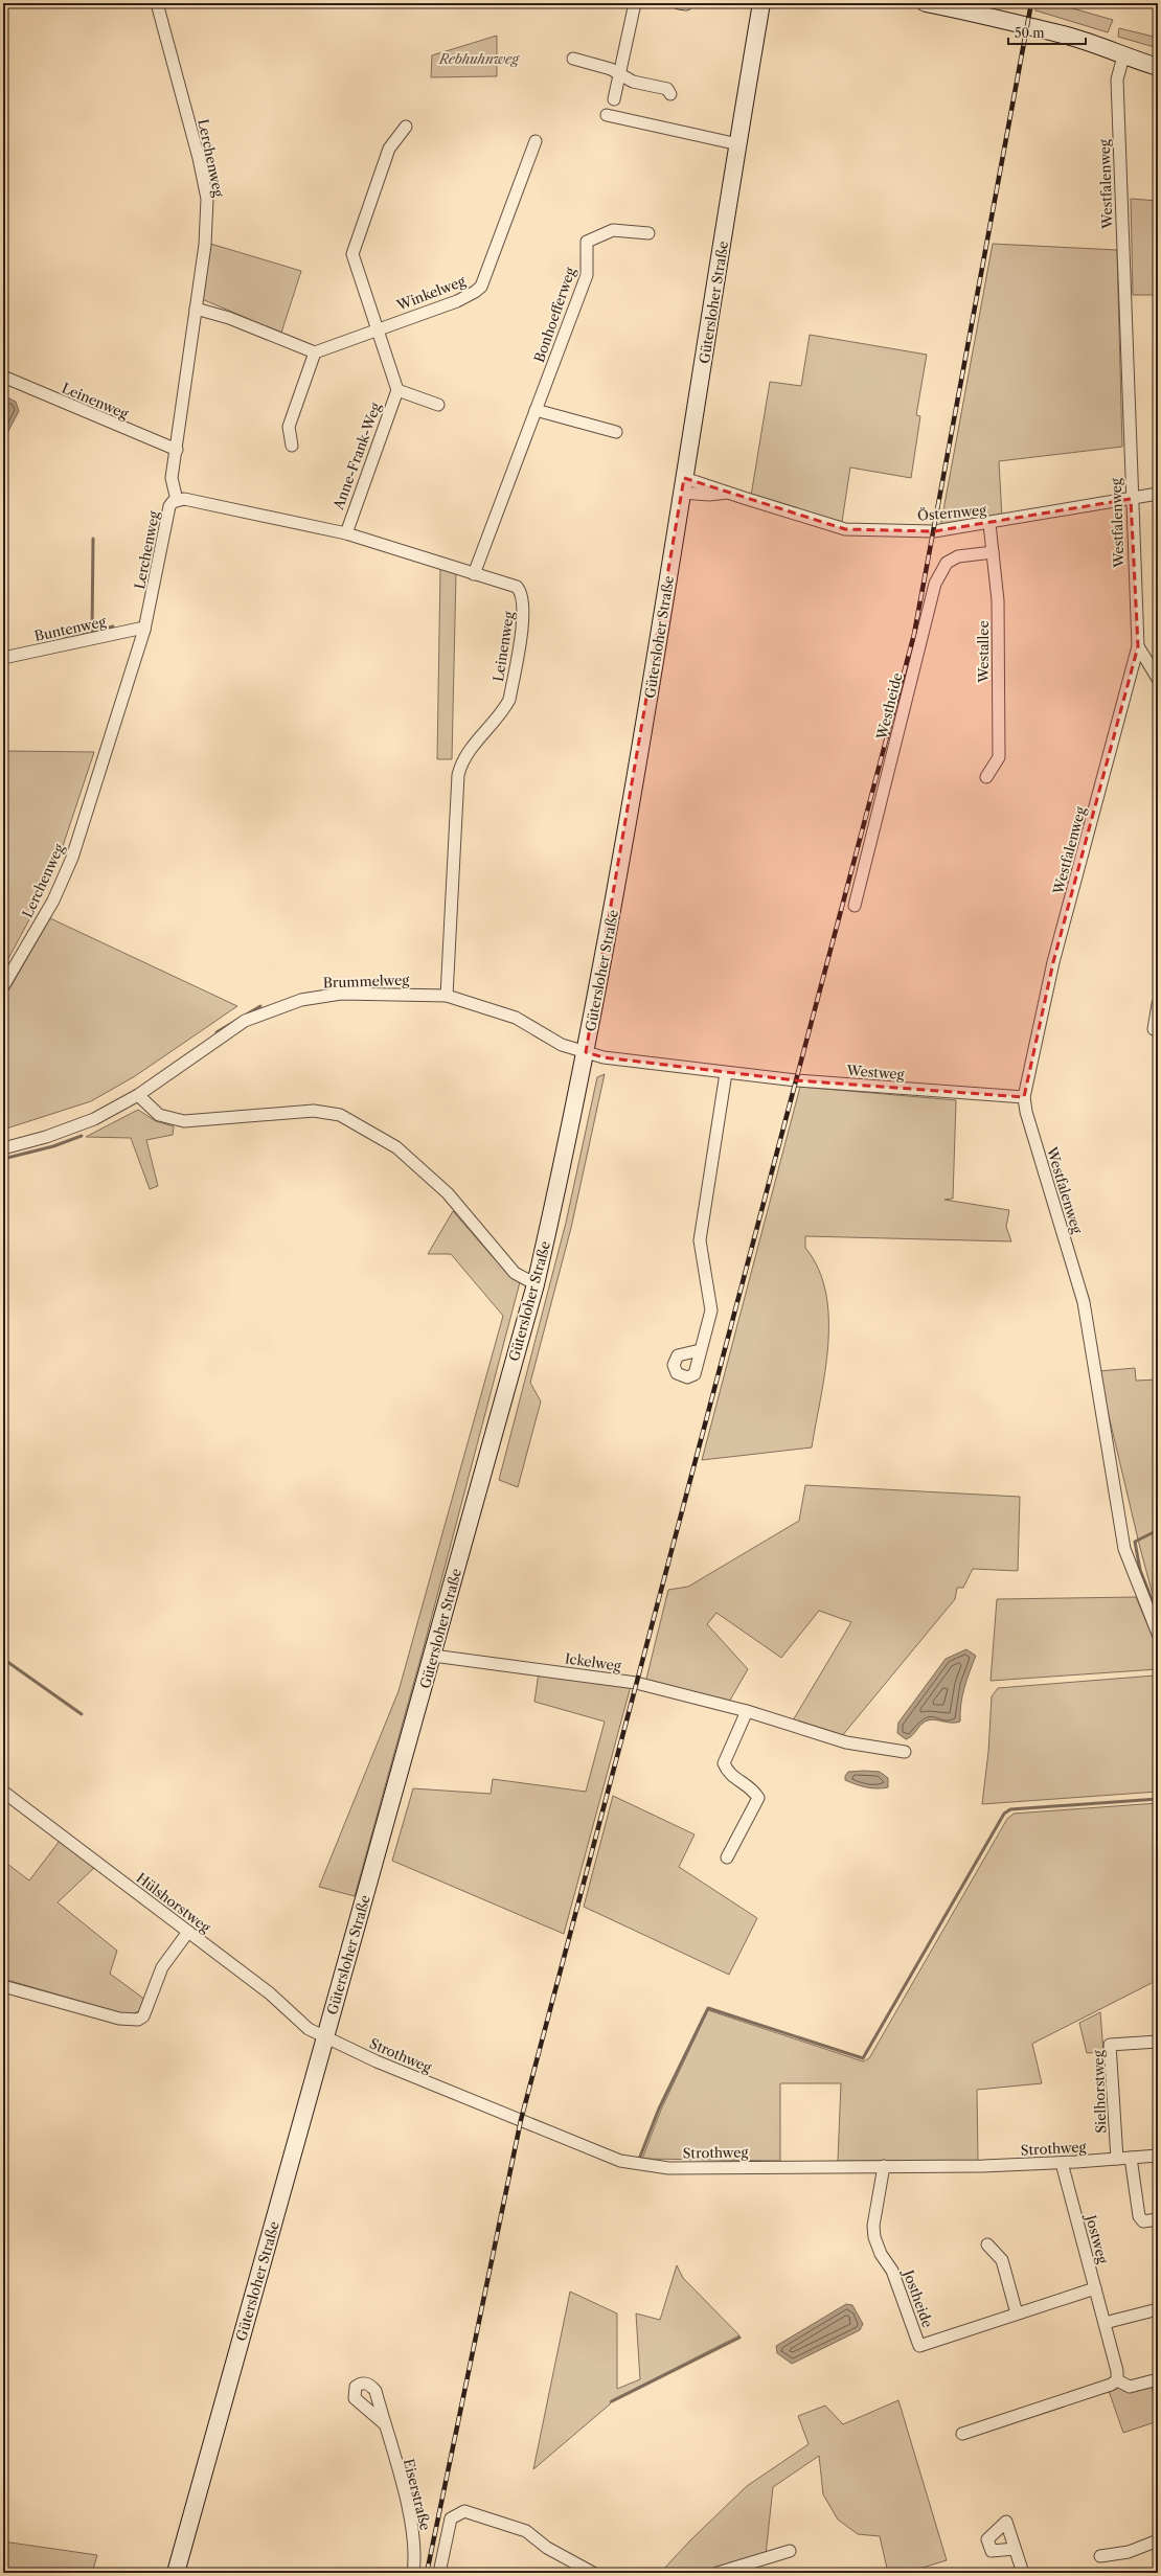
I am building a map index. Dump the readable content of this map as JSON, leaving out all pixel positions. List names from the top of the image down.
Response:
{
  "streets": {
    "main road": ["Gütersloher Straße"],
    "street": [
      "Lerchenweg",
      "Westfalenweg",
      "Winkelweg",
      "Bonhoefferweg",
      "Leinenweg",
      "Anne-Frank-Weg",
      "Östernweg",
      "Buntenweg",
      "Westallee",
      "Westheide",
      "Brummelweg",
      "Westweg",
      "Ickelweg",
      "Hülshorstweg",
      "Strothweg",
      "Sielhorstweg",
      "Jostweg",
      "Jostheide",
      "Eiserstraße"
    ]
  },
  "crossings": [
    ["Lerchenweg", "Leinenweg"],
    ["Lerchenweg", "Buntenweg"],
    ["Westfalenweg", "Östernweg"],
    ["Westfalenweg", "Westweg"],
    ["Gütersloher Straße", "Östernweg"],
    ["Gütersloher Straße", "Brummelweg"],
    ["Gütersloher Straße", "Westweg"],
    ["Gütersloher Straße", "Ickelweg"],
    ["Gütersloher Straße", "Hülshorstweg"],
    ["Gütersloher Straße", "Strothweg"],
    ["Bonhoefferweg", "Leinenweg"],
    ["Leinenweg", "Anne-Frank-Weg"],
    ["Leinenweg", "Brummelweg"],
    ["Östernweg", "Westallee"],
    ["Westallee", "Westheide"],
    ["Brummelweg", "Westweg"],
    ["Hülshorstweg", "Strothweg"],
    ["Strothweg", "Sielhorstweg"],
    ["Strothweg", "Jostweg"],
    ["Strothweg", "Jostheide"],
    ["Jostweg", "Jostheide"]
  ],
  "parks": ["Rebhuhnweg"],
  "scale_bar": "50 m"
}
